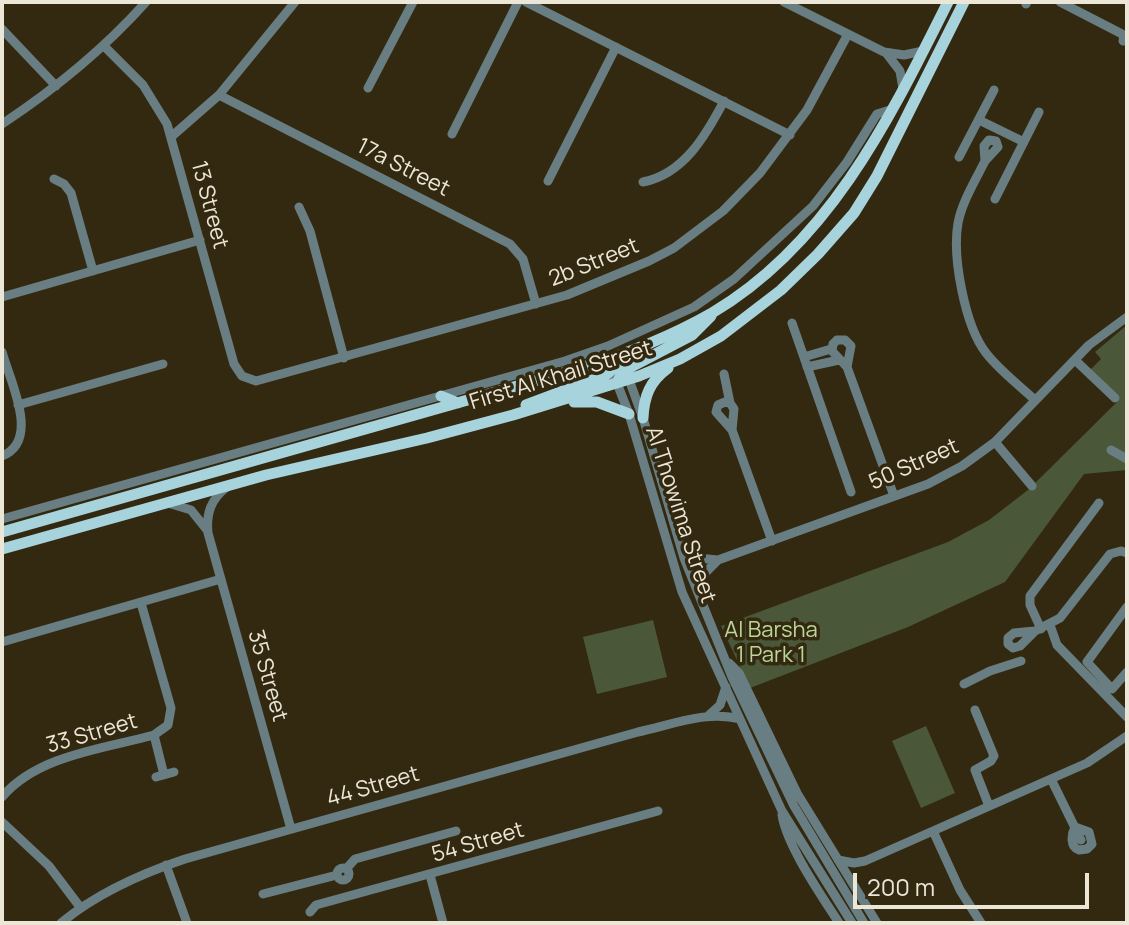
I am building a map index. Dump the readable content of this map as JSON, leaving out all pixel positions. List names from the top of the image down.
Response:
{
  "streets": {
    "main road": ["First Al Khail Street"],
    "street": [
      "17a Street",
      "13 Street",
      "2b Street",
      "50 Street",
      "Al Thowima Street",
      "35 Street",
      "33 Street",
      "44 Street",
      "54 Street"
    ]
  },
  "crossings": [
    ["17a Street", "2b Street"],
    ["13 Street", "2b Street"],
    ["First Al Khail Street", "Al Thowima Street"],
    ["First Al Khail Street", "35 Street"],
    ["Al Thowima Street", "44 Street"],
    ["35 Street", "44 Street"]
  ],
  "parks": ["Al Barsha 1 Park 1"],
  "scale_bar": "200 m"
}
